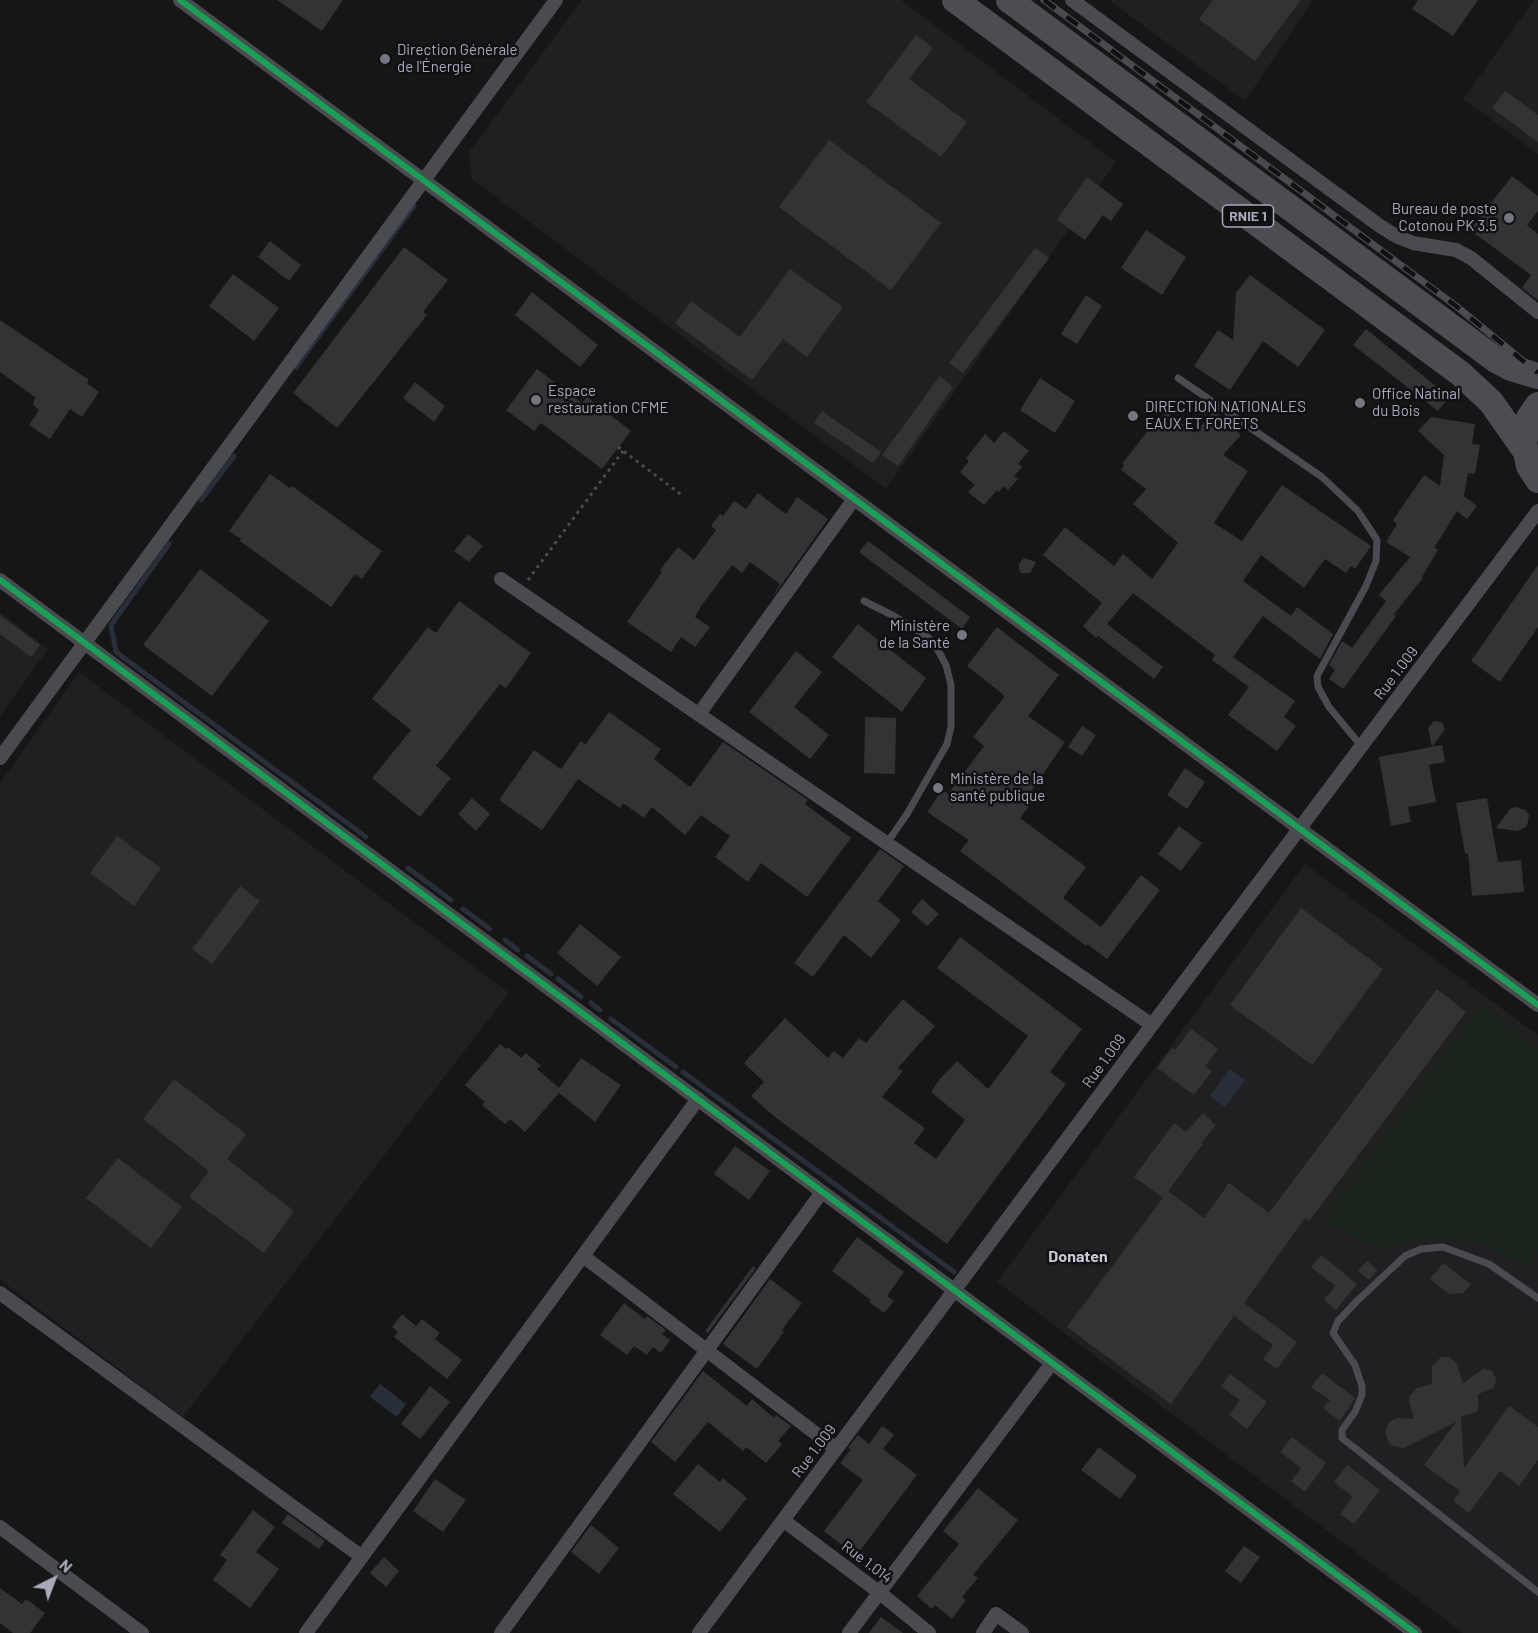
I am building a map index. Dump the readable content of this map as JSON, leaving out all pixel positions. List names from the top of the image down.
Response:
{
  "streets": {
    "highway": ["RNIE 1"],
    "street": ["Rue 1.009", "Rue 1.014"]
  },
  "crossings": [
    ["Rue 1.009", "Rue 1.014"]
  ],
  "districts": ["Donaten"],
  "places": [
    "Direction Générale de l'Énergie",
    "Bureau de poste Cotonou PK 3.5",
    "Espace restauration CFME",
    "Office Natinal du Bois",
    "DIRECTION NATIONALES EAUX ET FORETS",
    "Ministère de la Santé",
    "Ministère de la santé publique"
  ],
  "north": "top right"
}
